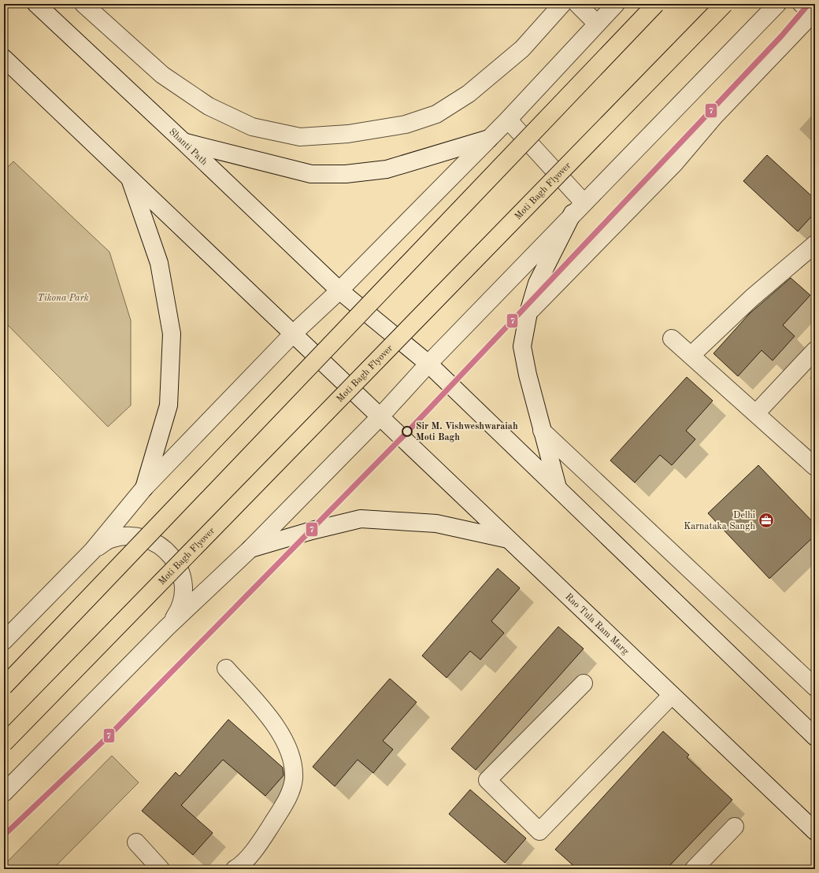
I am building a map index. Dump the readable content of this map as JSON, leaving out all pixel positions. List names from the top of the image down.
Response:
{
  "streets": {
    "main road": ["Moti Bagh Flyover"],
    "street": ["Shanti Path", "Rao Tula Ram Marg"]
  },
  "parks": ["Tikona Park"],
  "places": {
    "other": ["Sir M. Vishweshwaraiah Moti Bagh"],
    "office": ["Delhi Karnataka Sangh"]
  },
  "lines": ["transit line 7"]
}
